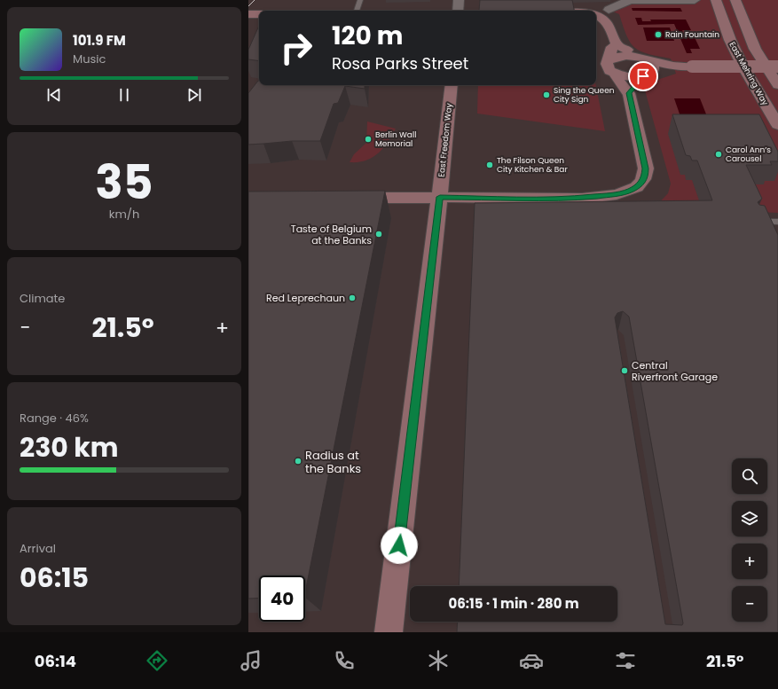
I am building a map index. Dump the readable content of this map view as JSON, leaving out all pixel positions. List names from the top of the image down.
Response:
{
  "streets": {
    "main road": ["East Mehring Way", "East Freedom Way"]
  },
  "places": [
    "Rain Fountain",
    "Sing the Queen City Sign",
    "Berlin Wall Memorial",
    "Carol Ann’s Carousel",
    "The Filson Queen City Kitchen & Bar",
    "Taste of Belgium at the Banks",
    "Red Leprechaun",
    "Central Riverfront Garage",
    "Radius at the Banks"
  ],
  "page": {
    "turn": ["120 m", "Rosa Parks Street"],
    "song": ["101.9 FM", "Music"],
    "tile": [
      ["35", "km/h"],
      "Climate",
      ["Range · 46%", "230 km"],
      ["Arrival", "06:15"]
    ],
    "heat": ["−", "21.5°", "+"],
    "map_buttons": ["+", "−"],
    "limit": "40",
    "trip": "06:15 · 1 min · 280 m",
    "tabs": ["06:14", "21.5°"]
  }
}
